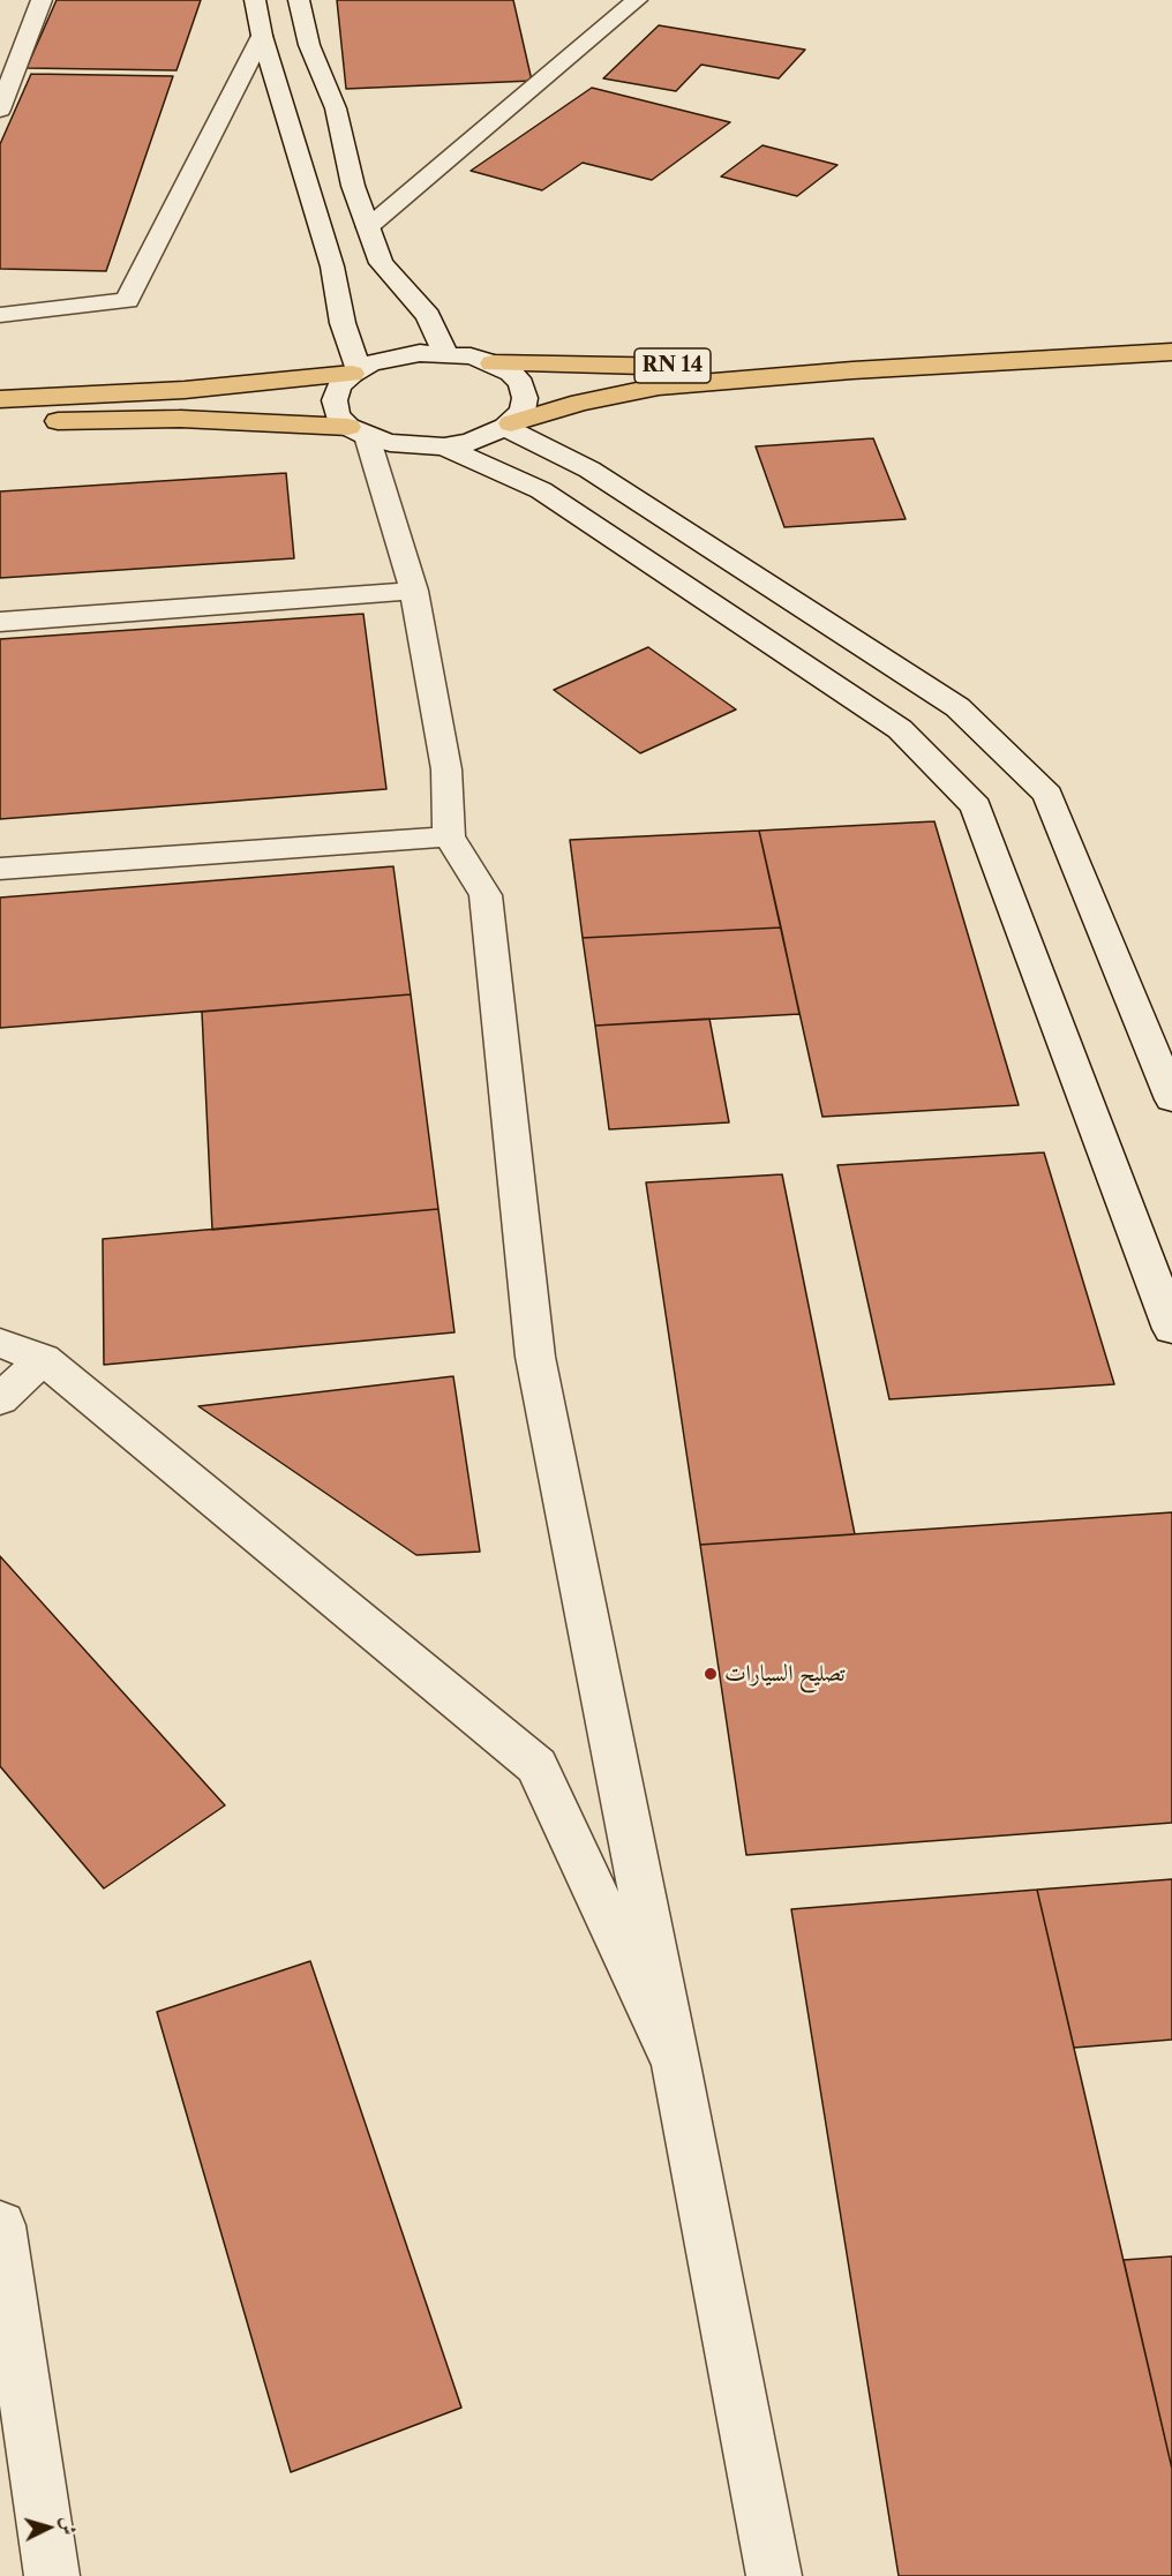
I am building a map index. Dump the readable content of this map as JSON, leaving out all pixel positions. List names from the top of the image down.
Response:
{
  "streets": {
    "main road": ["RN 14"]
  },
  "places": ["تصليح السيارات"],
  "north": "right"
}
